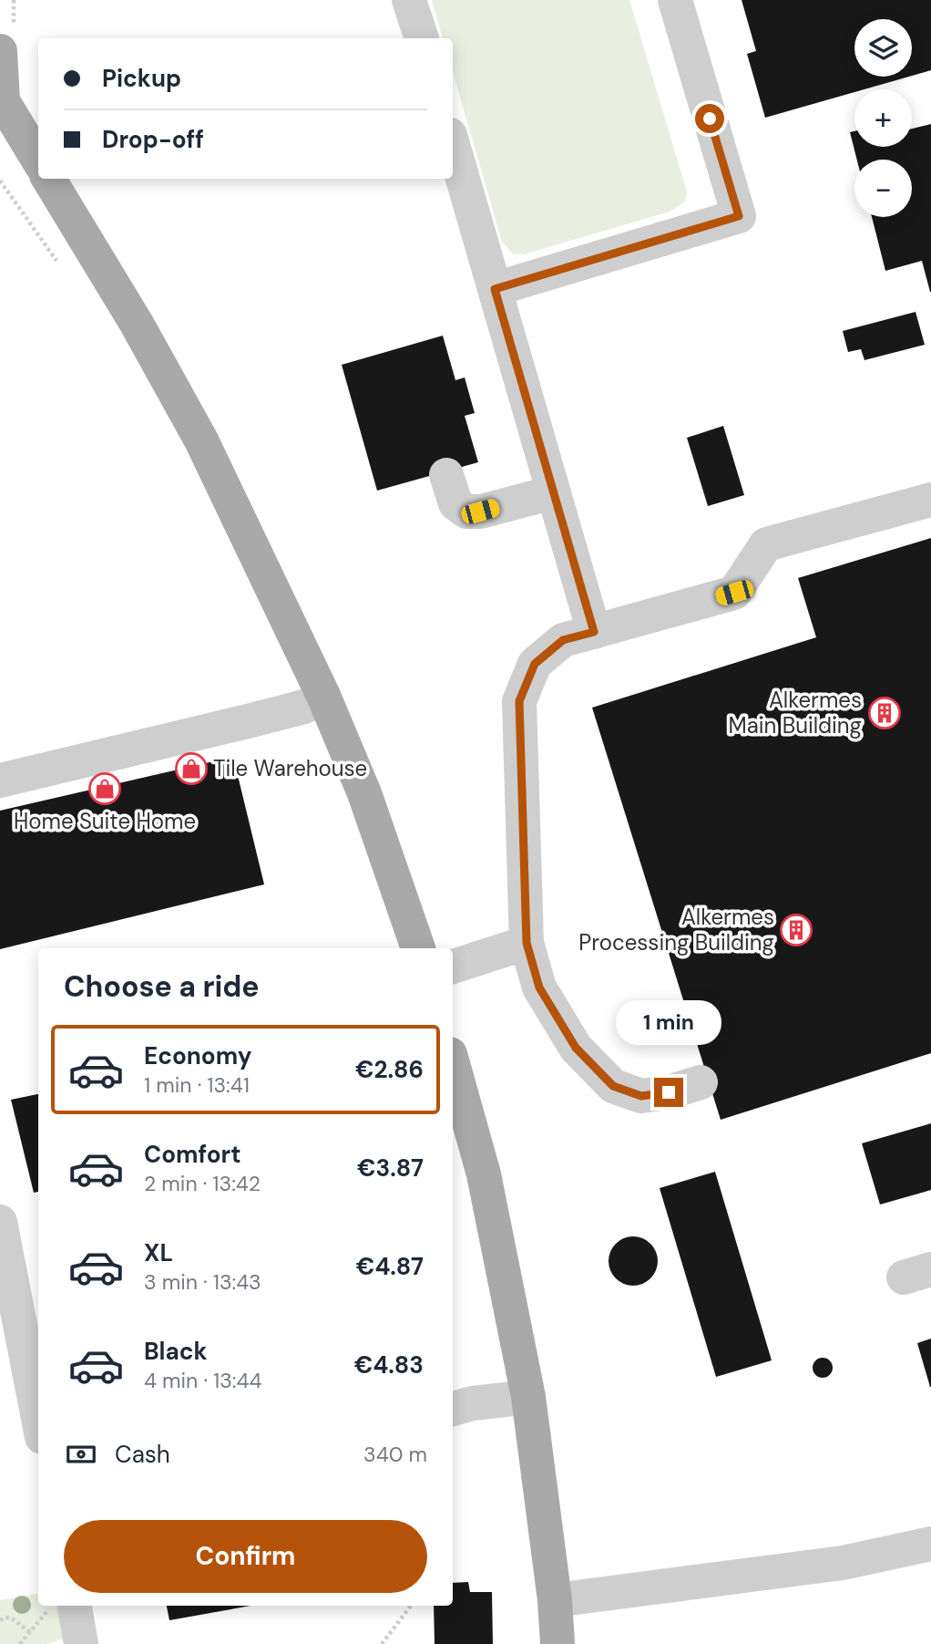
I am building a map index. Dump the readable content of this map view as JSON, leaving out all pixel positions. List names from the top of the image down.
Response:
{
  "places": {
    "building": ["Alkermes Main Building", "Alkermes Processing Building"],
    "shop": ["Tile Warehouse", "Home Suite Home"]
  },
  "page": {
    "map_buttons": ["+", "−"],
    "banner": ["Pickup", "Drop-off"],
    "heading": "Choose a ride",
    "bubble": "1 min",
    "list": [
      {
        "name": "Economy",
        "note": "1 min · 13:41",
        "value": "€2.86"
      },
      {
        "name": "Comfort",
        "note": "2 min · 13:42",
        "value": "€3.87"
      },
      {
        "name": "XL",
        "note": "3 min · 13:43",
        "value": "€4.87"
      },
      {
        "name": "Black",
        "note": "4 min · 13:44",
        "value": "€4.83"
      }
    ],
    "pay": ["Cash", "340 m"],
    "buttons": "Confirm"
  }
}
